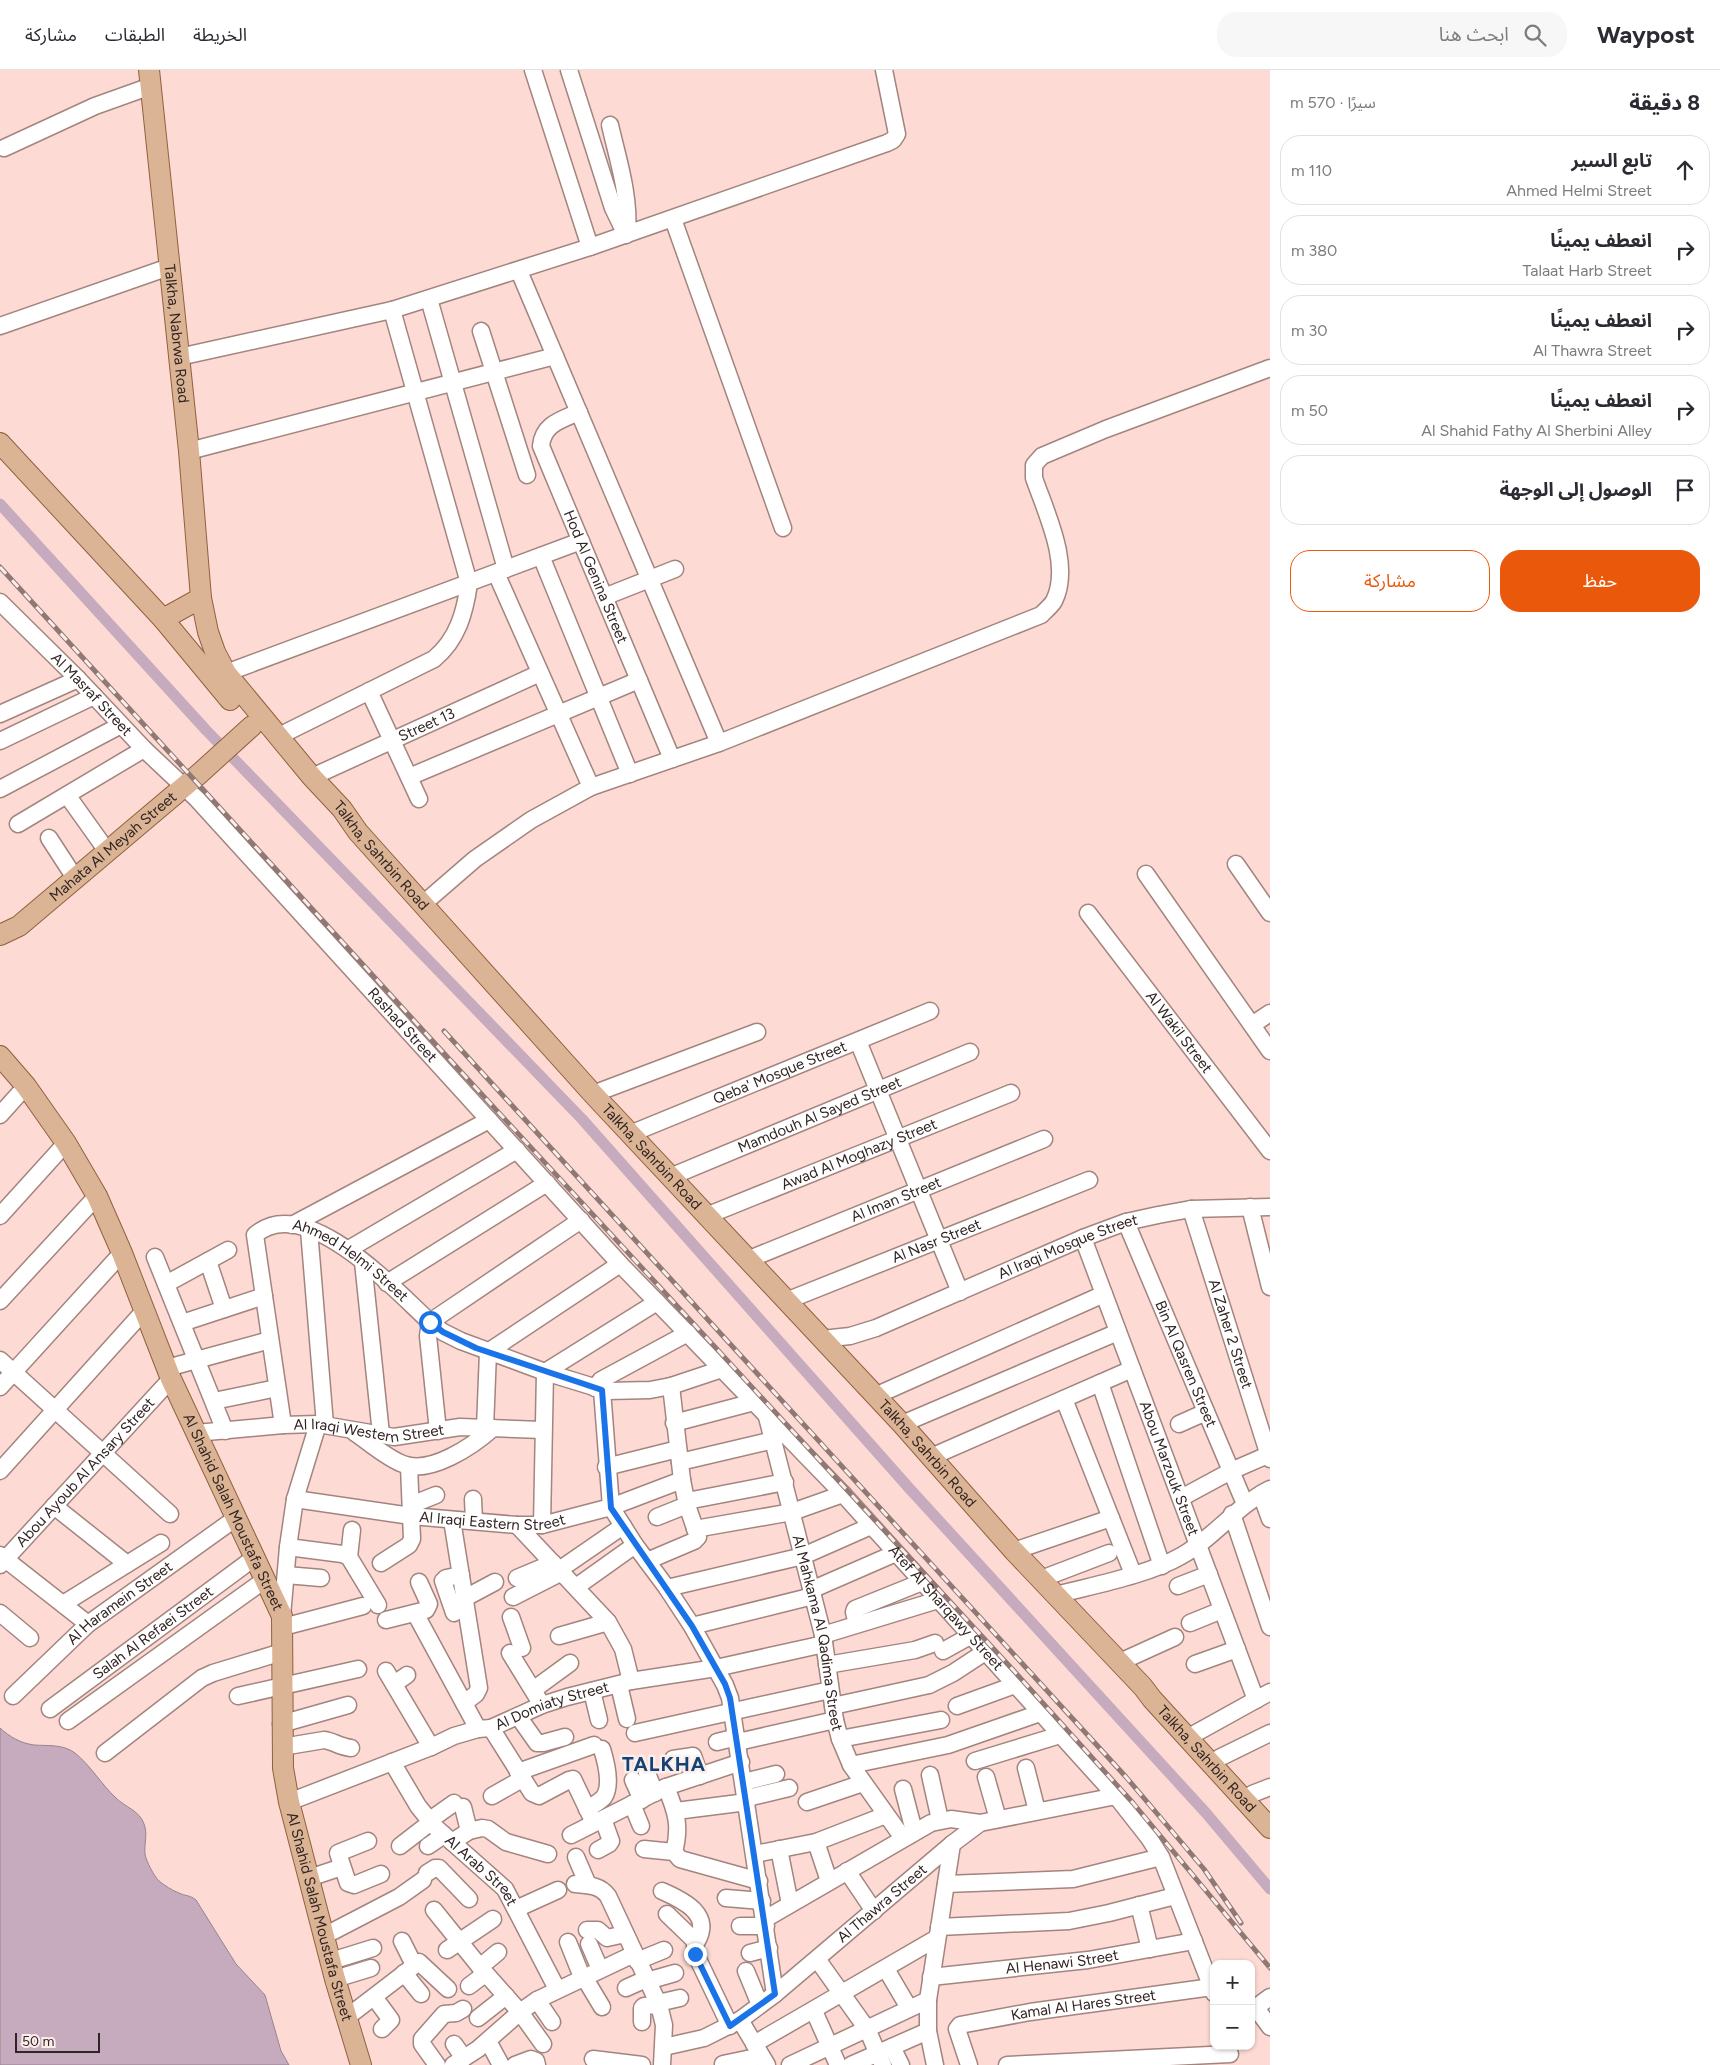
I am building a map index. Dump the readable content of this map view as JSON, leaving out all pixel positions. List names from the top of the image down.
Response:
{
  "streets": {
    "main road": [
      "Talkha, Nabrwa Road",
      "Mahata Al Meyah Street",
      "Talkha, Sahrbin Road",
      "Al Shahid Salah Moustafa Street"
    ],
    "street": [
      "Hod Al Genina Street",
      "Al Masraf Street",
      "Street 13",
      "Rashad Street",
      "Al Wakil Street",
      "Qeba' Mosque Street",
      "Mamdouh Al Sayed Street",
      "Awad Al Moghazy Street",
      "Al Iman Street",
      "Al Nasr Street",
      "Al Iraqi Mosque Street",
      "Ahmed Helmi Street",
      "Al Zaher 2 Street",
      "Bin Al Qasren Street",
      "Al Iraqi Western Street",
      "Abou Marzouk Street",
      "Abou Ayoub Al Ansary Street",
      "Al Iraqi Eastern Street",
      "Al Haramein Street",
      "Atef Al Sharqawy Street",
      "Salah Al Refaei Street",
      "Al Mahkama Al Qadima Street",
      "Al Domiaty Street",
      "Al Arab Street",
      "Al Thawra Street",
      "Al Henawi Street",
      "Kamal Al Hares Street"
    ]
  },
  "crossings": [
    ["Talkha, Nabrwa Road", "Talkha, Sahrbin Road"],
    ["Al Masraf Street", "Mahata Al Meyah Street"],
    ["Al Masraf Street", "Rashad Street"],
    ["Street 13", "Talkha, Sahrbin Road"],
    ["Mahata Al Meyah Street", "Rashad Street"],
    ["Talkha, Sahrbin Road", "Qeba' Mosque Street"],
    ["Talkha, Sahrbin Road", "Mamdouh Al Sayed Street"],
    ["Talkha, Sahrbin Road", "Awad Al Moghazy Street"],
    ["Talkha, Sahrbin Road", "Al Iman Street"],
    ["Talkha, Sahrbin Road", "Al Nasr Street"],
    ["Talkha, Sahrbin Road", "Al Iraqi Mosque Street"],
    ["Rashad Street", "Atef Al Sharqawy Street"],
    ["Al Iraqi Mosque Street", "Al Zaher 2 Street"],
    ["Al Iraqi Mosque Street", "Bin Al Qasren Street"],
    ["Al Iraqi Mosque Street", "Abou Marzouk Street"],
    ["Ahmed Helmi Street", "Atef Al Sharqawy Street"],
    ["Al Iraqi Western Street", "Al Shahid Salah Moustafa Street"],
    ["Abou Ayoub Al Ansary Street", "Al Shahid Salah Moustafa Street"],
    ["Al Shahid Salah Moustafa Street", "Al Haramein Street"],
    ["Al Shahid Salah Moustafa Street", "Salah Al Refaei Street"],
    ["Al Shahid Salah Moustafa Street", "Al Domiaty Street"],
    ["Atef Al Sharqawy Street", "Al Mahkama Al Qadima Street"],
    ["Atef Al Sharqawy Street", "Al Domiaty Street"],
    ["Atef Al Sharqawy Street", "Al Thawra Street"],
    ["Atef Al Sharqawy Street", "Al Henawi Street"],
    ["Al Mahkama Al Qadima Street", "Al Domiaty Street"],
    ["Al Domiaty Street", "Al Arab Street"]
  ],
  "districts": ["TALKHA"],
  "scale_bar": "50 m",
  "page": {
    "header": "Waypost",
    "search": "ابحث هنا",
    "nav": ["الخريطة", "الطبقات", "مشاركة"],
    "heading": ["8 دقيقة", "سيرًا · 570 m"],
    "list": [
      ["تابع السير", "Ahmed Helmi Street", "110 m"],
      ["انعطف يمينًا", "Talaat Harb Street", "380 m"],
      ["انعطف يمينًا", "Al Thawra Street", "30 m"],
      ["انعطف يمينًا", "Al Shahid Fathy Al Sherbini Alley", "50 m"],
      "الوصول إلى الوجهة"
    ],
    "buttons": ["حفظ", "مشاركة"],
    "map_buttons": ["+", "−"],
    "scale": "50 m"
  }
}
